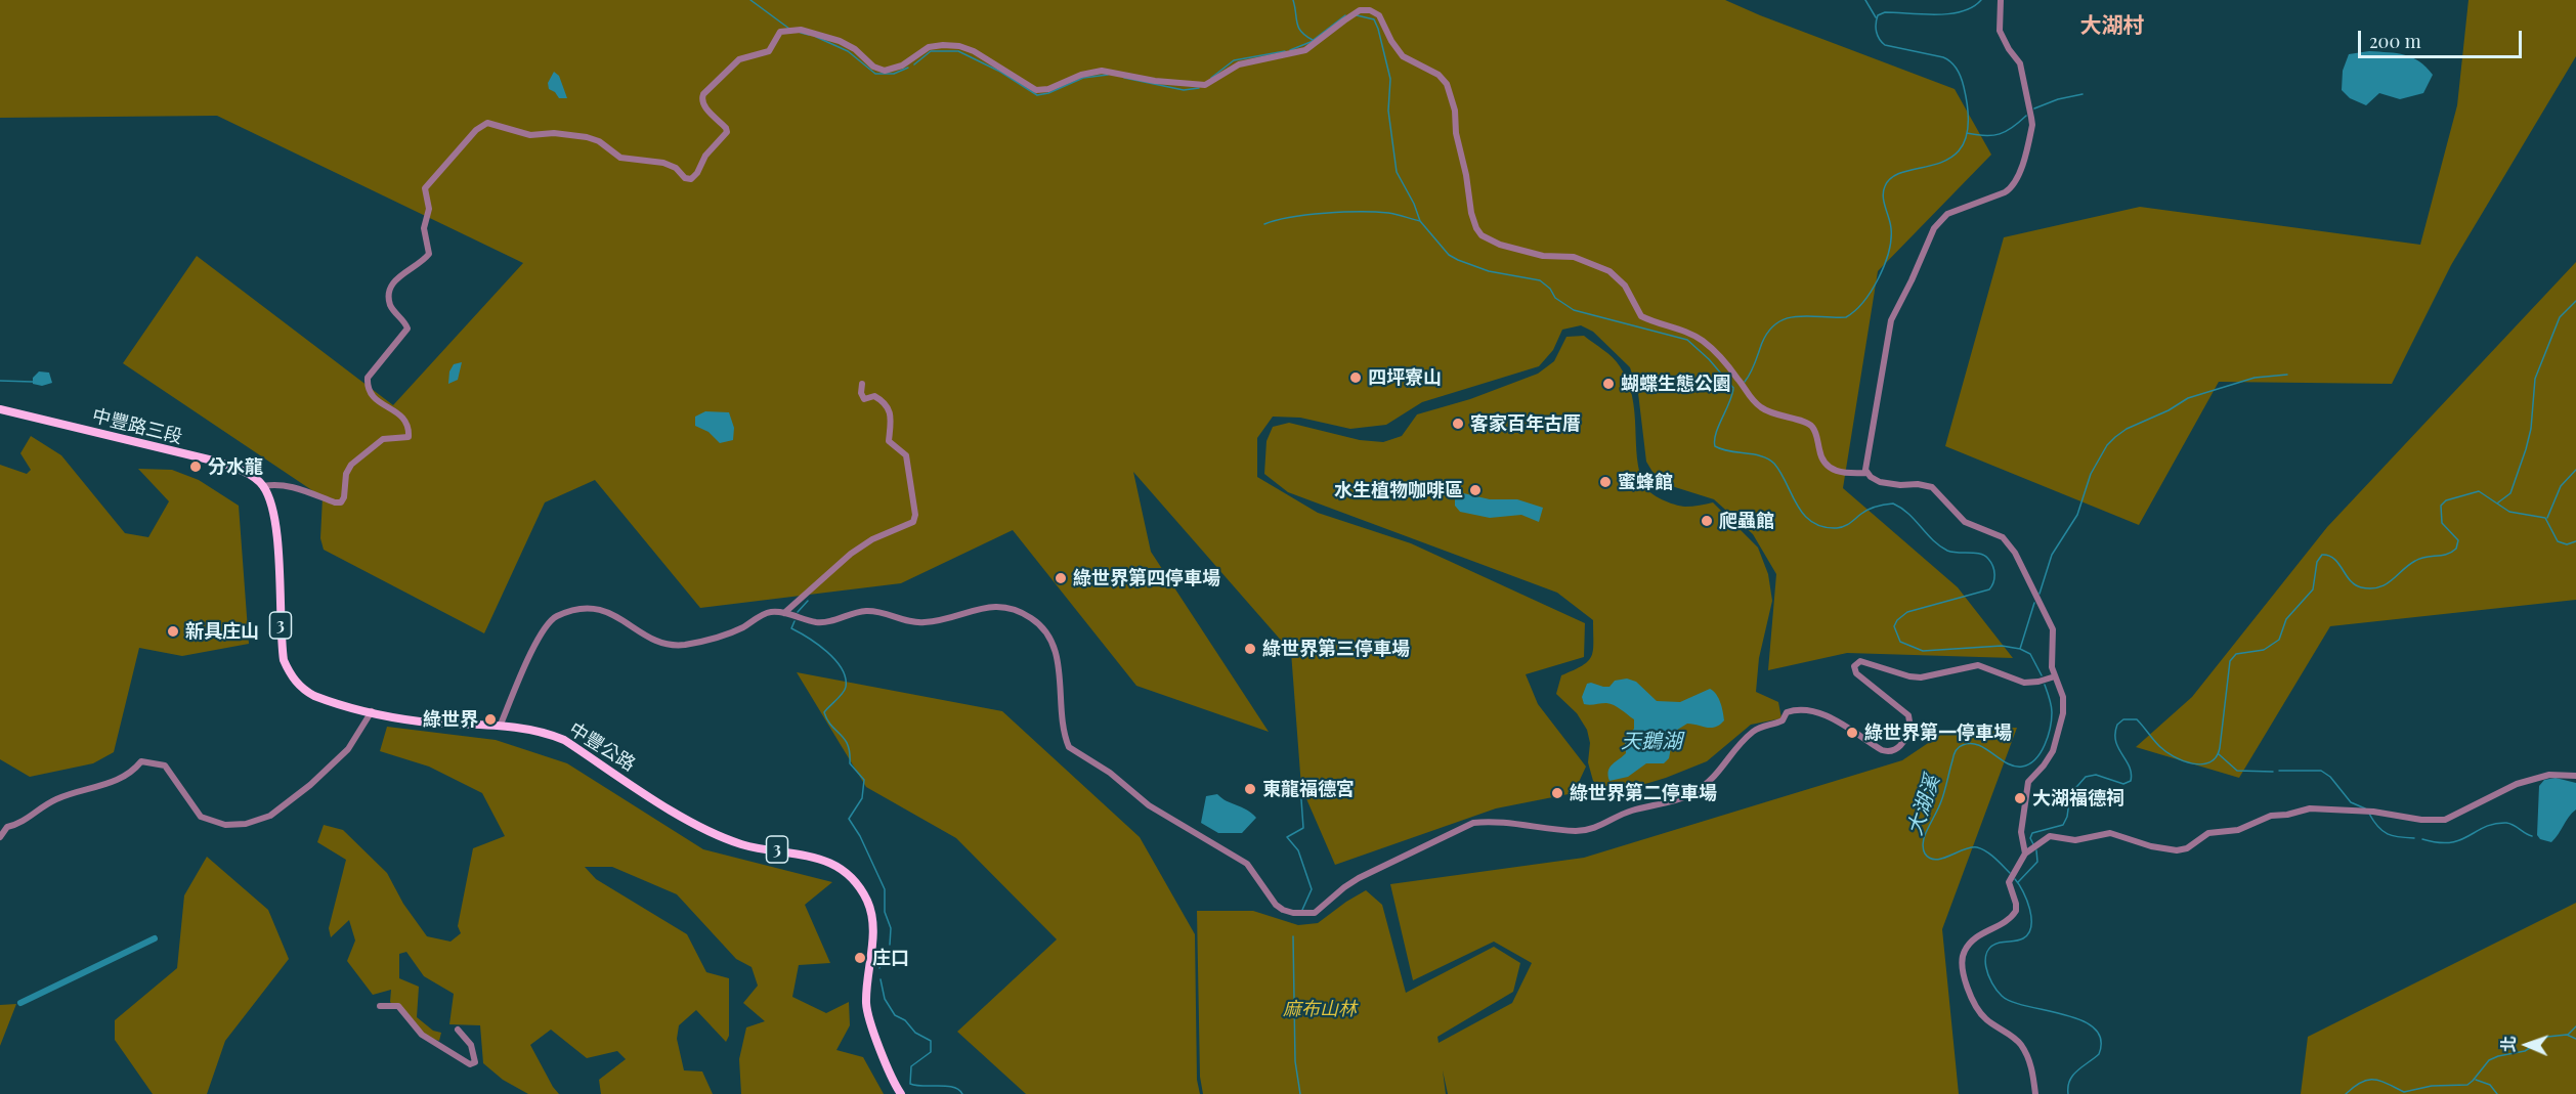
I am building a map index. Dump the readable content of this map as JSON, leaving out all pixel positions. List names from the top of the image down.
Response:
{
  "streets": {
    "main road": ["中豐路三段", "3", "中豐公路"]
  },
  "crossings": [
    ["中豐路三段", "中豐公路"]
  ],
  "districts": ["大湖村"],
  "water": ["天鵝湖", "大湖溪"],
  "parks": ["麻布山林"],
  "places": [
    "四坪寮山",
    "蝴蝶生態公園",
    "客家百年古厝",
    "分水龍",
    "蜜蜂館",
    "水生植物咖啡區",
    "爬蟲館",
    "綠世界第四停車場",
    "新具庄山",
    "綠世界第三停車場",
    "綠世界",
    "綠世界第一停車場",
    "東龍福德宮",
    "綠世界第二停車場",
    "大湖福德祠",
    "庄口"
  ],
  "scale_bar": "200 m",
  "north": "left"
}
